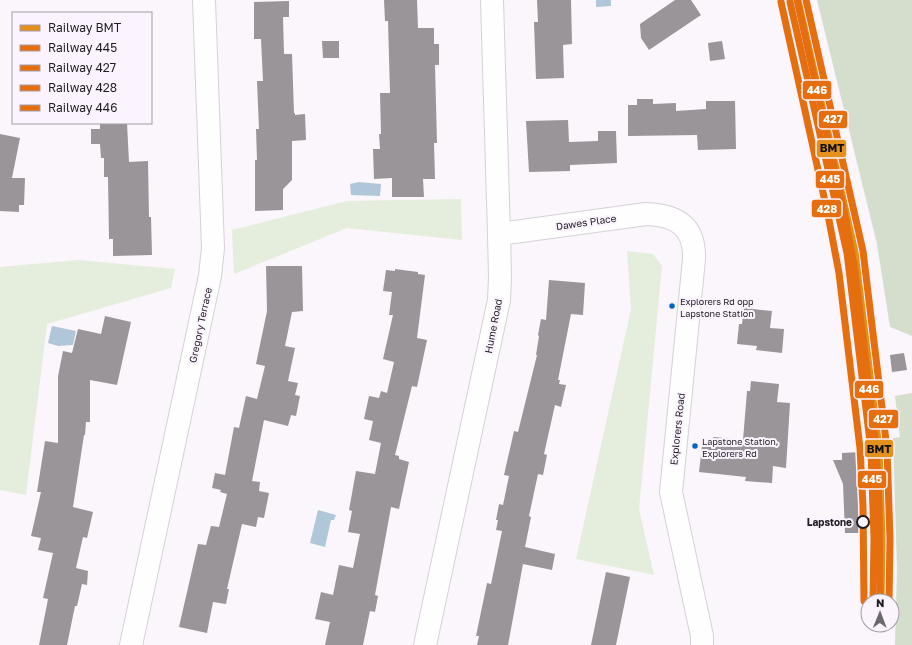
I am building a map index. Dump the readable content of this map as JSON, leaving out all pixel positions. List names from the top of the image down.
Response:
{
  "streets": {
    "street": [
      "Dawes Place",
      "Gregory Terrace",
      "Hume Road",
      "Explorers Road"
    ]
  },
  "crossings": [
    ["Dawes Place", "Hume Road"],
    ["Dawes Place", "Explorers Road"]
  ],
  "places": ["Explorers Rd opp Lapstone Station", "Lapstone Station, Explorers Rd", "Lapstone"],
  "lines": [
    "rail line BMT",
    "rail line 427",
    "rail line 446",
    "rail line 445",
    "rail line 428"
  ],
  "legend": [
    "Railway BMT",
    "Railway 445",
    "Railway 427",
    "Railway 428",
    "Railway 446"
  ],
  "north": "top"
}
